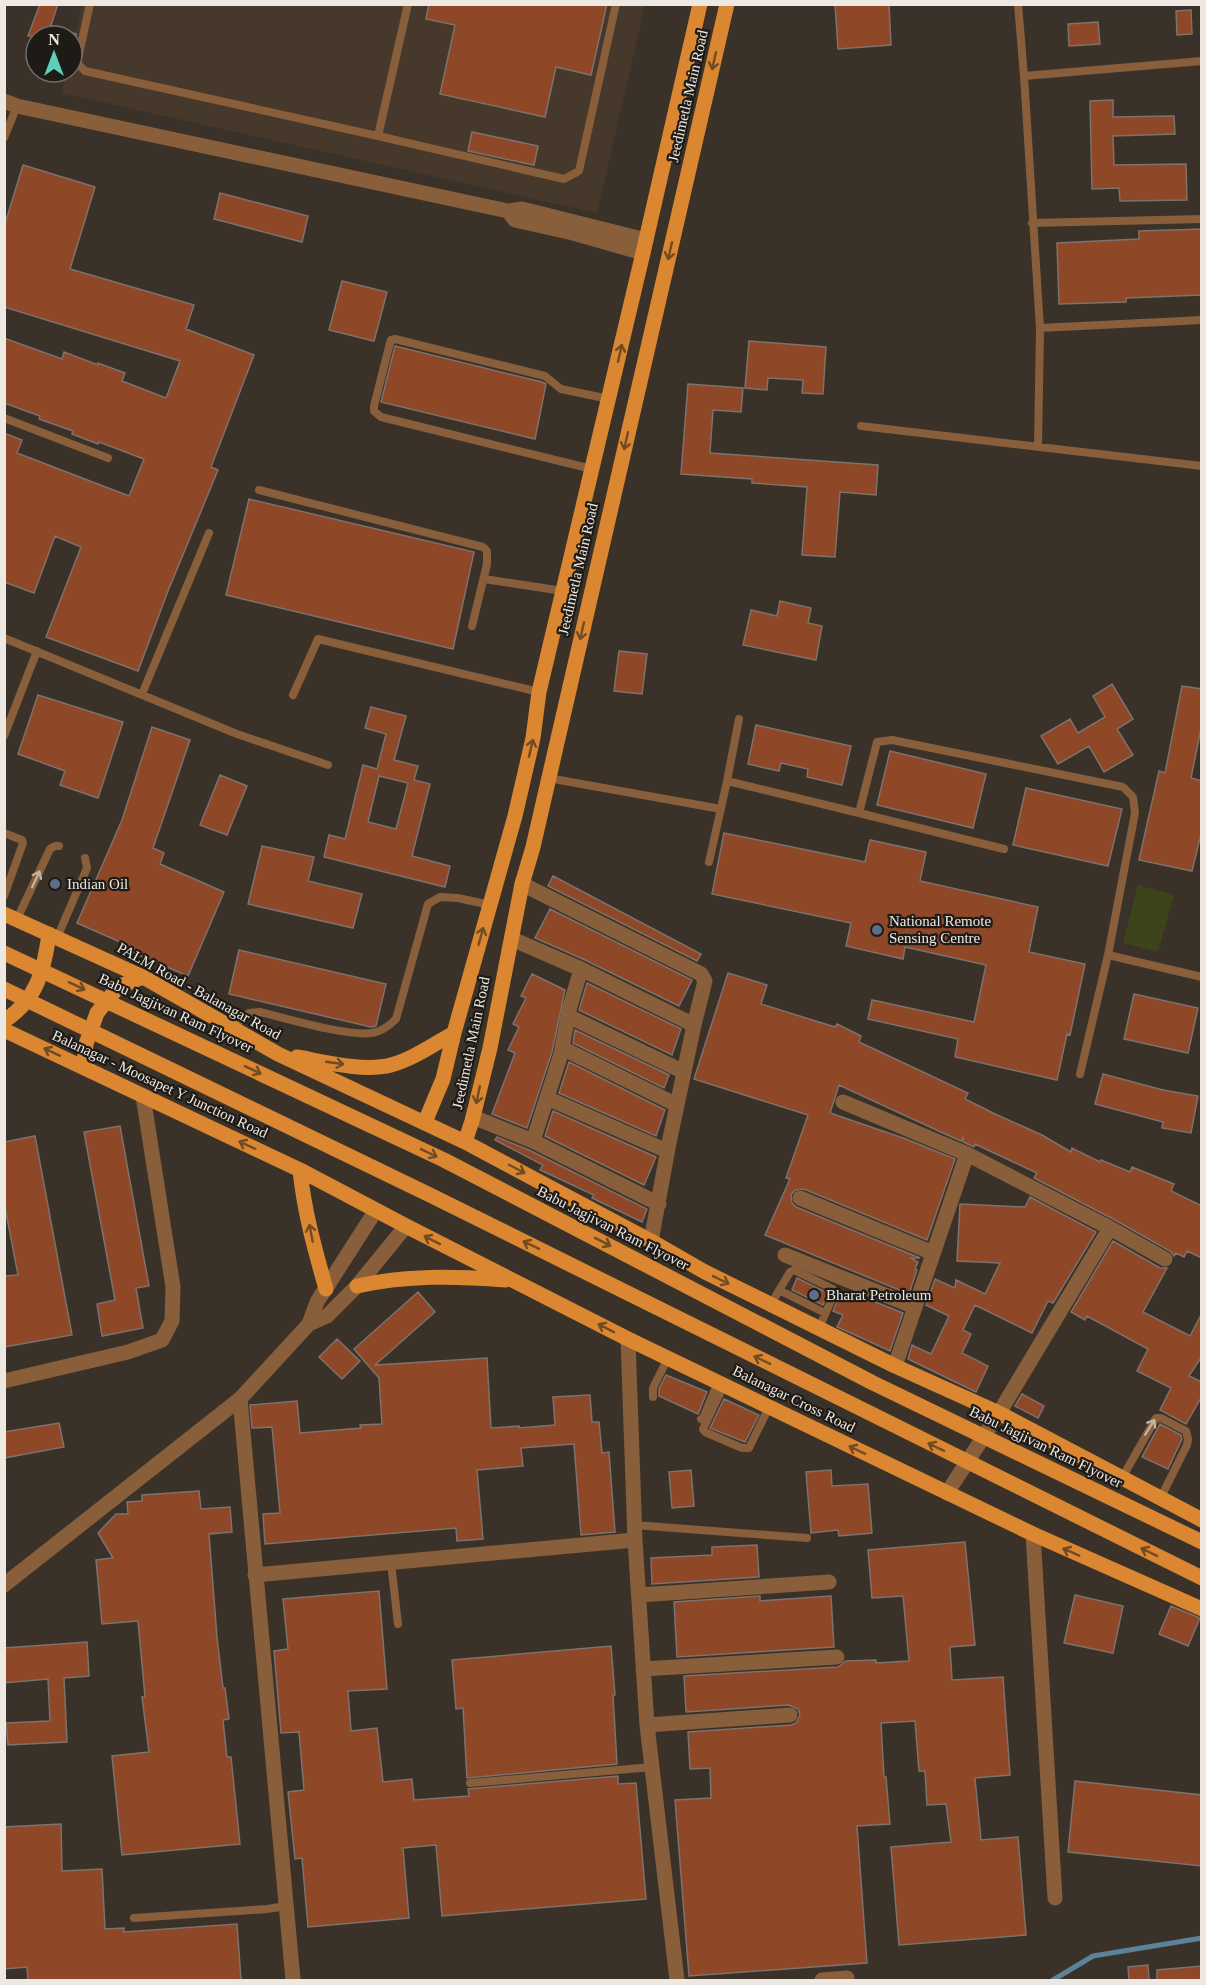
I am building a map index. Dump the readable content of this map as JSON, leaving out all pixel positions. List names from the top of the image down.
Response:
{
  "streets": {
    "main road": [
      "Jeedimetla Main Road",
      "PALM Road - Balanagar Road",
      "Babu Jagjivan Ram Flyover",
      "Balanagar - Moosapet Y Junction Road",
      "Balanagar Cross Road"
    ]
  },
  "crossings": [
    ["Jeedimetla Main Road", "PALM Road - Balanagar Road"]
  ],
  "places": ["Indian Oil", "National Remote Sensing Centre", "Bharat Petroleum"],
  "north": "top"
}
